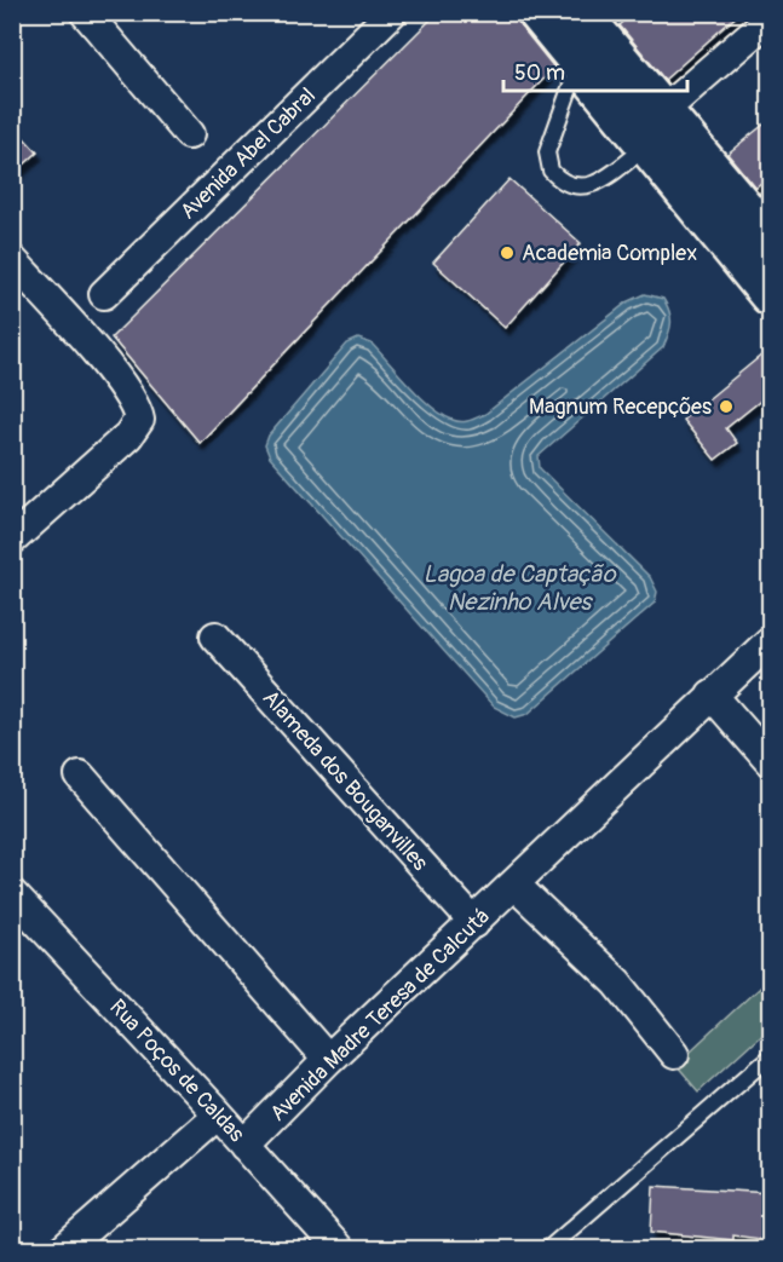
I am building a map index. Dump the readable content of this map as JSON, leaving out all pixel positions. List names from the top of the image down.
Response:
{
  "streets": {
    "street": [
      "Avenida Abel Cabral",
      "Alameda dos Bouganvilles",
      "Avenida Madre Teresa de Calcutá",
      "Rua Poços de Caldas"
    ]
  },
  "crossings": [
    ["Alameda dos Bouganvilles", "Avenida Madre Teresa de Calcutá"],
    ["Avenida Madre Teresa de Calcutá", "Rua Poços de Caldas"]
  ],
  "water": ["Lagoa de Captação Nezinho Alves"],
  "places": ["Academia Complex", "Magnum Recepções"],
  "scale_bar": "50 m"
}
